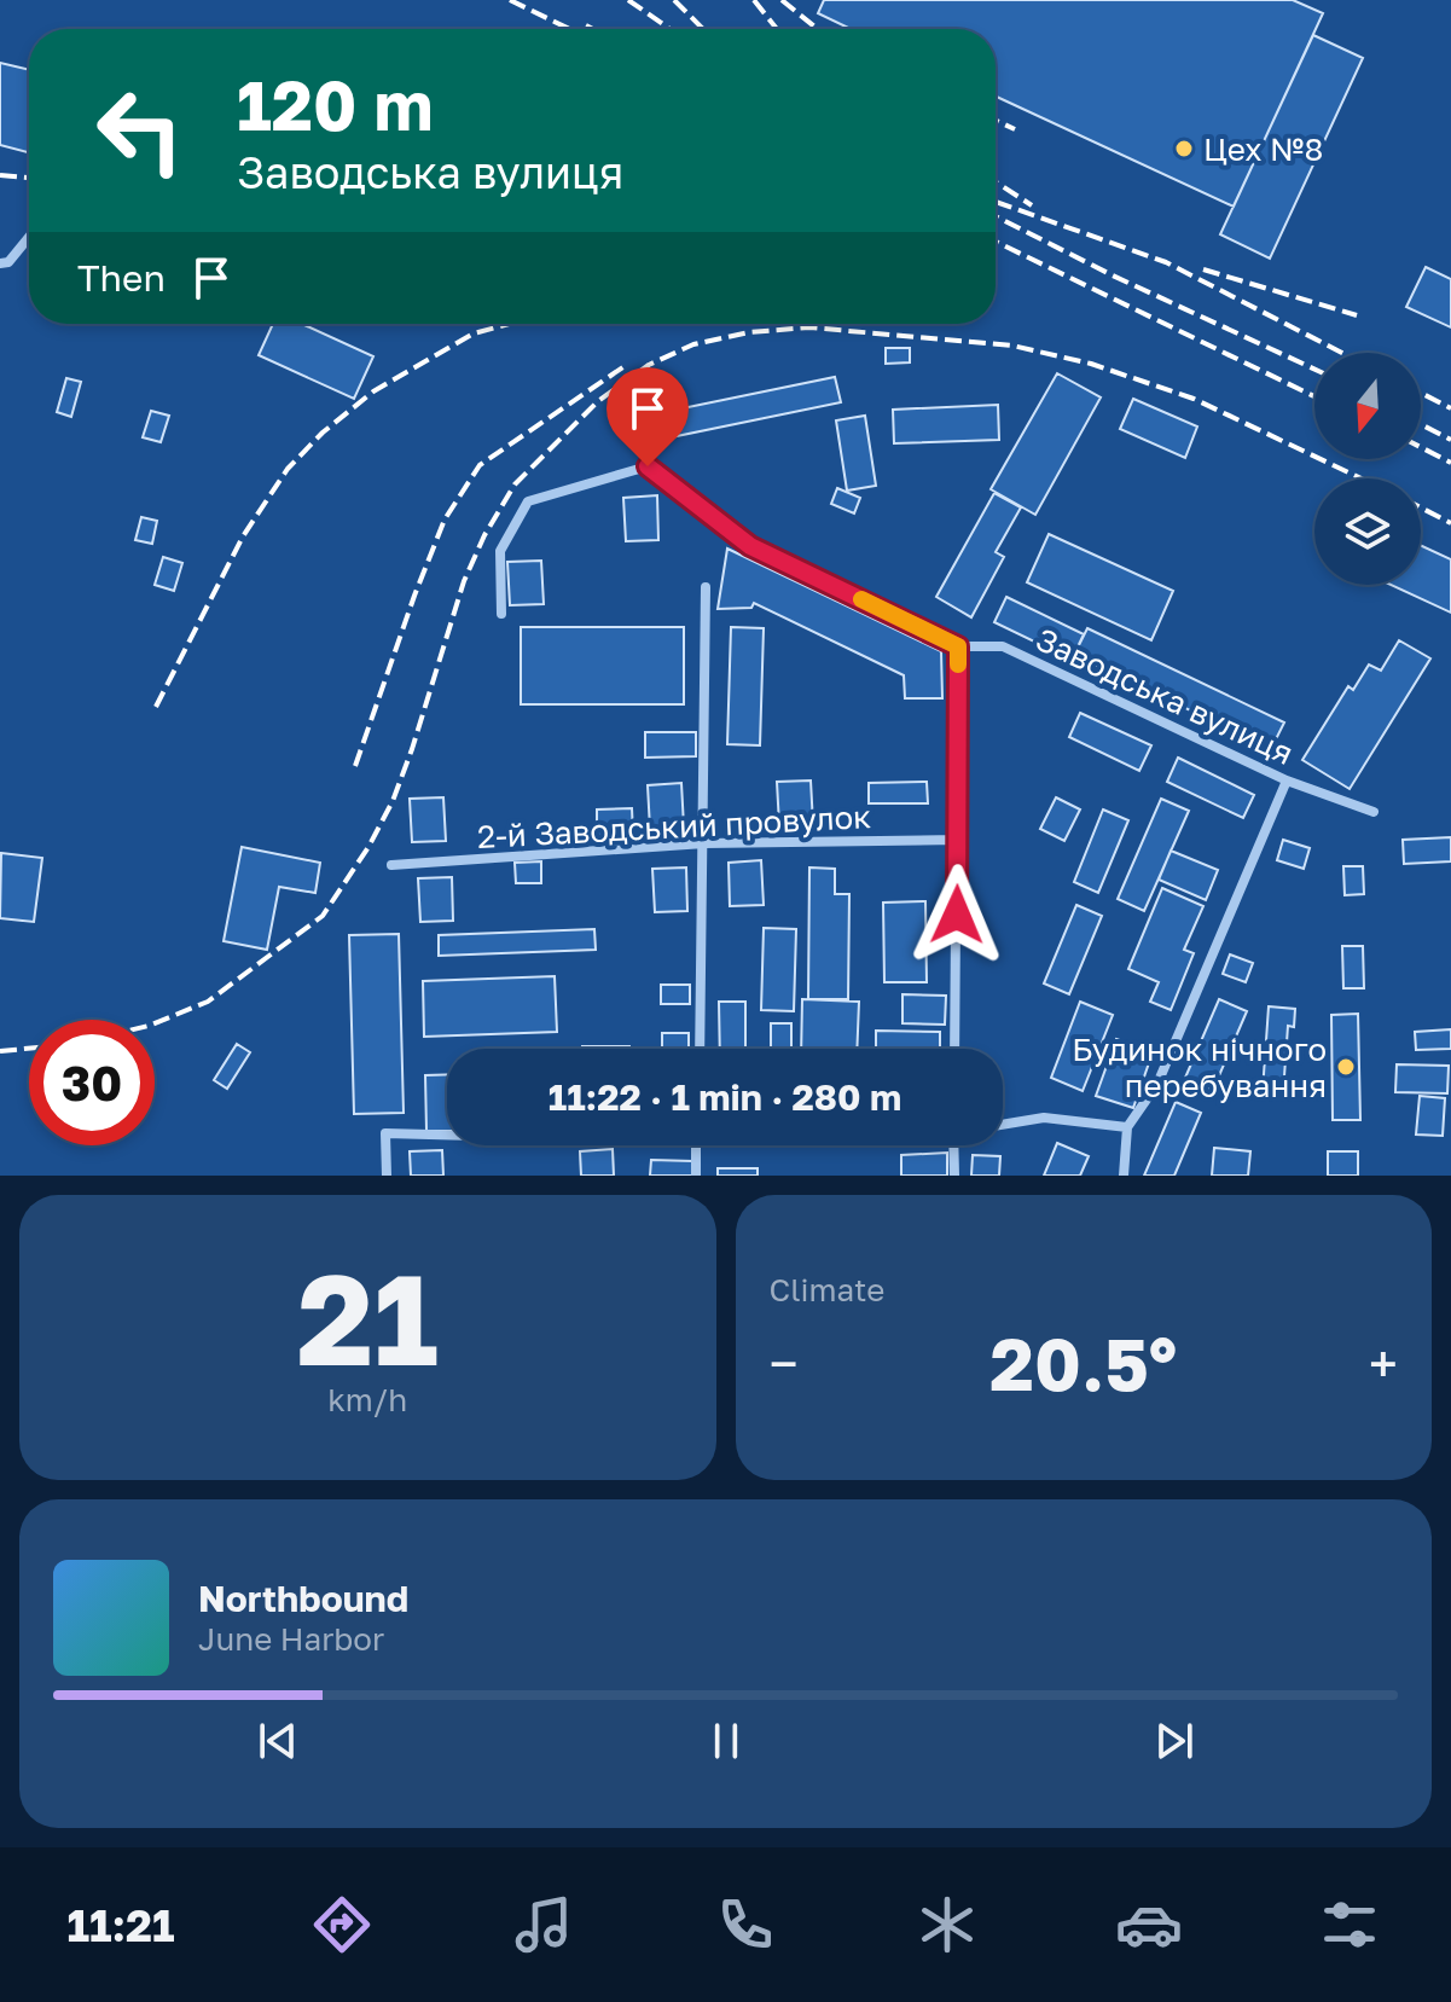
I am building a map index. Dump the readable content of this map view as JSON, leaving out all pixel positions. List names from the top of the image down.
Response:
{
  "streets": {
    "street": ["Заводська вулиця", "2-й Заводський провулок"]
  },
  "places": ["Цех №8", "Будинок нічного перебування"],
  "north": "bottom",
  "page": {
    "turn": ["120 m", "Заводська вулиця"],
    "then": "Then",
    "limit": "30",
    "trip": "11:22 · 1 min · 280 m",
    "tile": [
      ["21", "km/h"],
      "Climate"
    ],
    "heat": ["−", "20.5°", "+"],
    "song": ["Northbound", "June Harbor"],
    "tabs": "11:21"
  }
}
